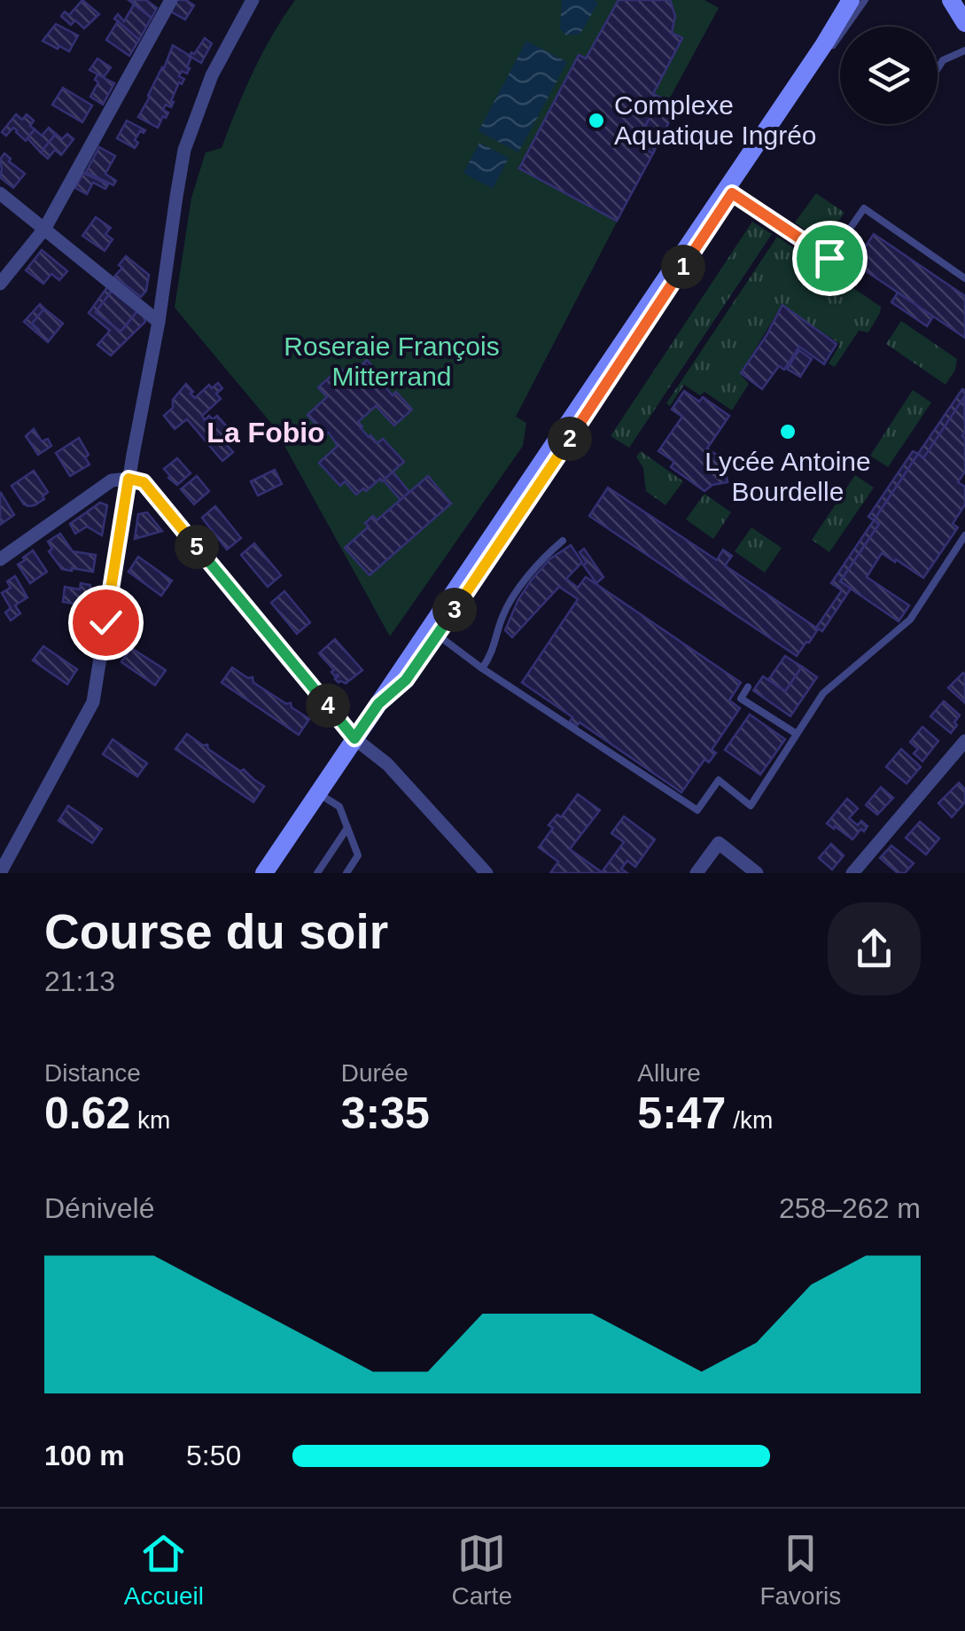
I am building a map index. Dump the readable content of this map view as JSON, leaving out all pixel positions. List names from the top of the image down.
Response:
{
  "districts": ["La Fobio"],
  "parks": ["Roseraie François Mitterrand"],
  "places": ["Complexe Aquatique Ingréo", "Lycée Antoine Bourdelle"],
  "page": {
    "pins": [
      "1",
      "2",
      "5",
      "3",
      "4"
    ],
    "heading": ["Course du soir", "21:13"],
    "stats": [
      ["Distance", "0.62 km"],
      ["Durée", "3:35"],
      ["Allure", "5:47 /km"]
    ],
    "chart": ["Dénivelé", "258–262 m"],
    "list": [
      {
        "name": "100 m",
        "note": "5:50"
      }
    ],
    "tabs": ["Accueil", "Carte", "Favoris"]
  }
}
